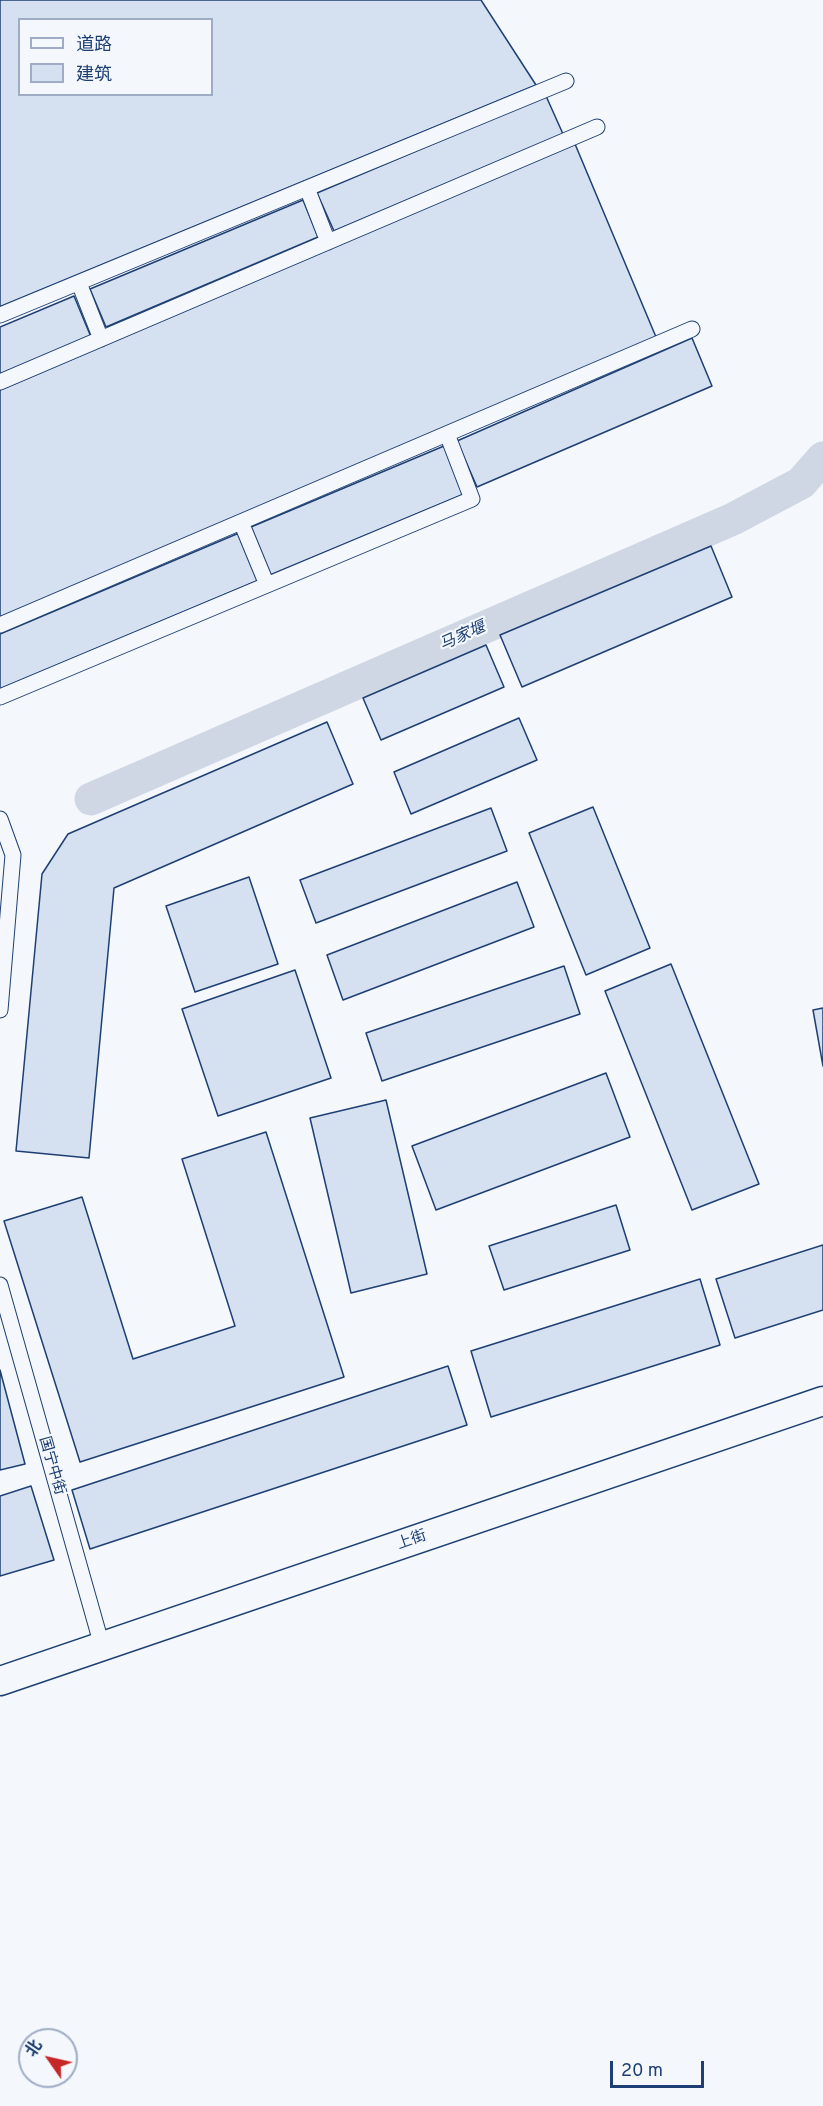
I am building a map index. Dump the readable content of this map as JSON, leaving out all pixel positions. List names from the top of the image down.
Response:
{
  "streets": {
    "street": ["上街"],
    "lane": ["国宁中街"]
  },
  "crossings": [
    ["国宁中街", "上街"]
  ],
  "water": ["马家堰"],
  "legend": ["道路", "建筑"],
  "scale_bar": "20 m",
  "north": "top left"
}
